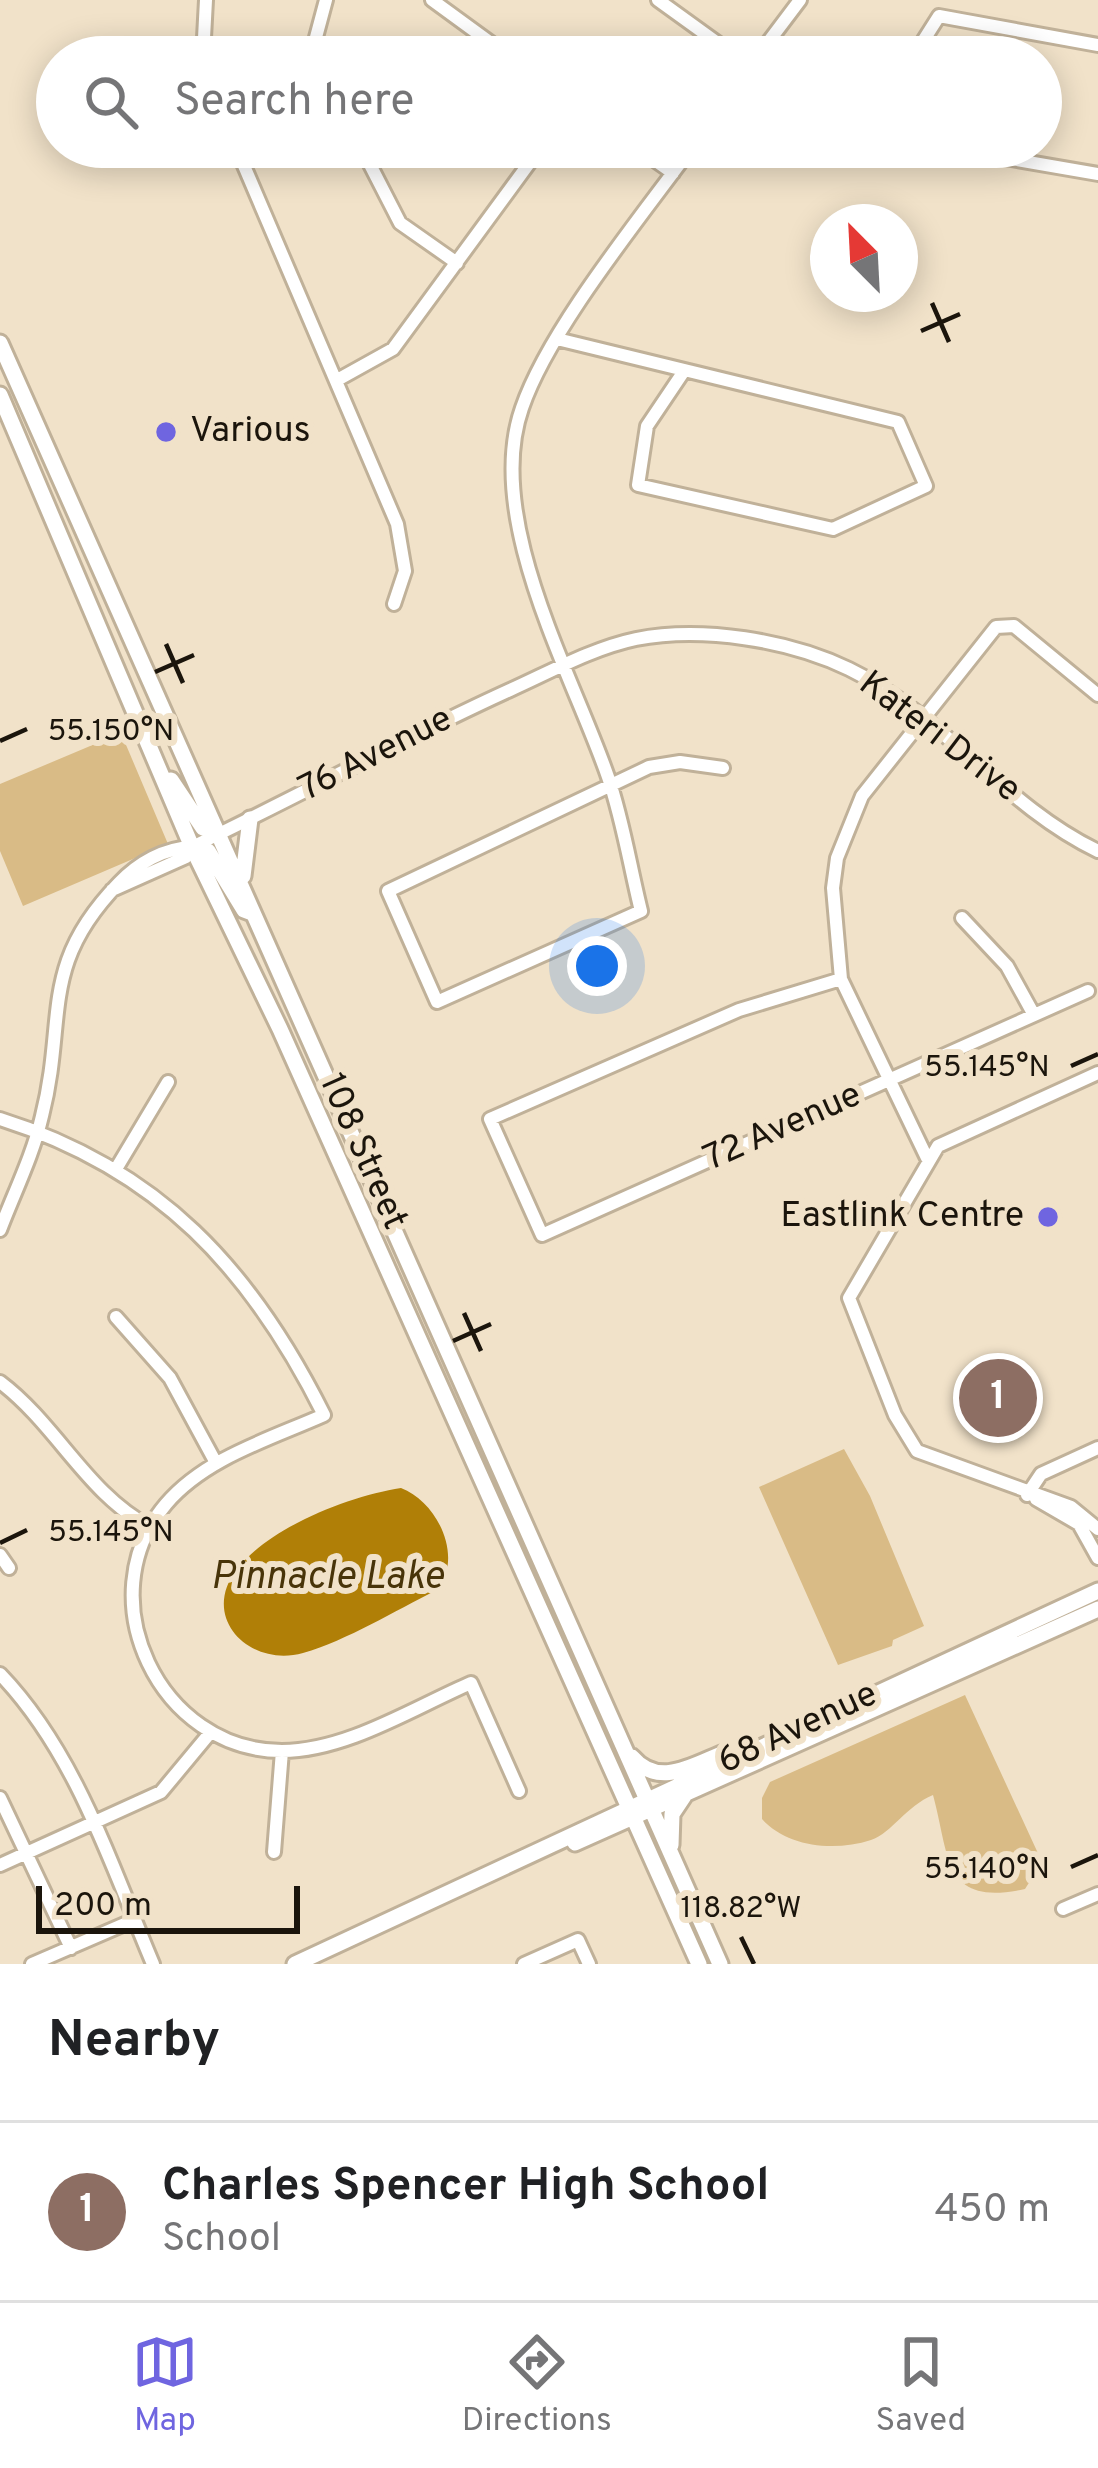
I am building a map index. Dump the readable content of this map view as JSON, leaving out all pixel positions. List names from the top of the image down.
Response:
{
  "streets": {
    "main road": ["108 Street", "68 Avenue"],
    "street": ["Kateri Drive", "76 Avenue", "72 Avenue"]
  },
  "crossings": [
    ["Kateri Drive", "76 Avenue"],
    ["76 Avenue", "108 Street"],
    ["108 Street", "68 Avenue"]
  ],
  "water": ["Pinnacle Lake"],
  "places": ["Various", "Eastlink Centre"],
  "scale_bar": "200 m",
  "north": "top left",
  "page": {
    "search": "Search here",
    "pins": "1",
    "scale": "200 m",
    "heading": "Nearby",
    "list": [
      {
        "mark": "1",
        "name": "Charles Spencer High School",
        "note": "School",
        "value": "450 m"
      }
    ],
    "nav": ["Map", "Directions", "Saved"]
  },
  "coordinates": [
    "55.150°N",
    "55.145°N",
    "55.140°N",
    "118.82°W"
  ]
}
